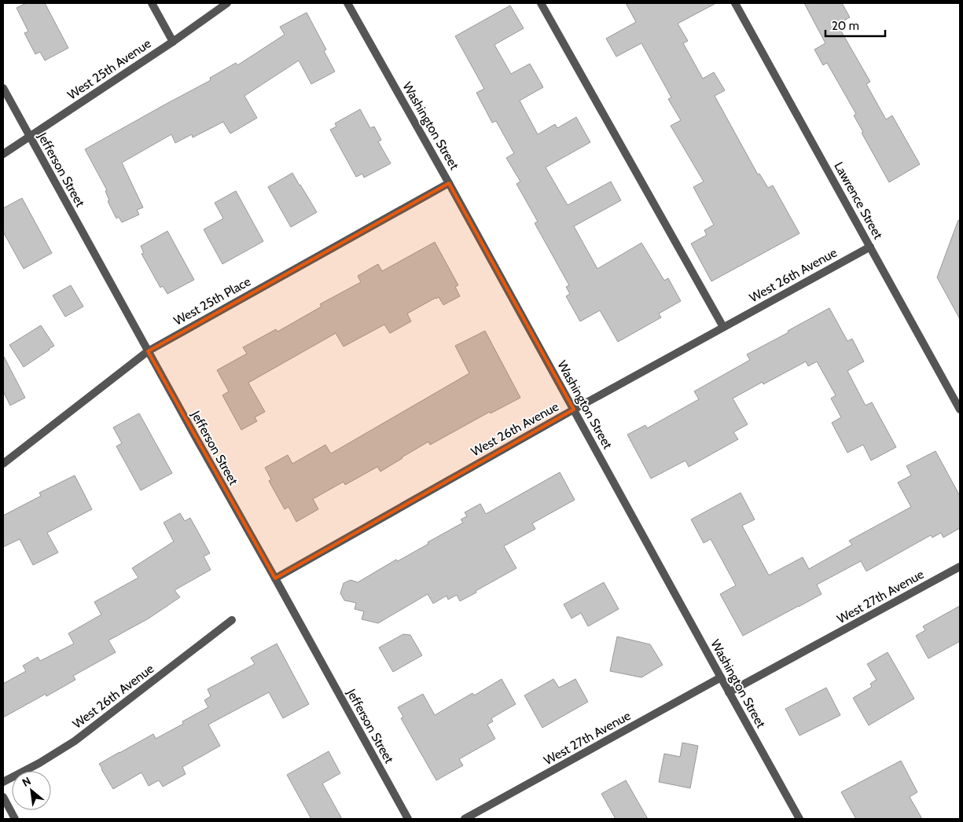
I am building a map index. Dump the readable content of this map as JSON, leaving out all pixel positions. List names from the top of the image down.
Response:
{
  "streets": {
    "street": [
      "West 25th Avenue",
      "Washington Street",
      "Jefferson Street",
      "Lawrence Street",
      "West 26th Avenue",
      "West 25th Place",
      "West 27th Avenue"
    ]
  },
  "crossings": [
    ["West 25th Avenue", "Jefferson Street"],
    ["Washington Street", "West 26th Avenue"],
    ["Washington Street", "West 25th Place"],
    ["Washington Street", "West 27th Avenue"],
    ["Jefferson Street", "West 26th Avenue"],
    ["Jefferson Street", "West 25th Place"],
    ["Lawrence Street", "West 26th Avenue"]
  ],
  "scale_bar": "20 m",
  "north": "top left"
}
